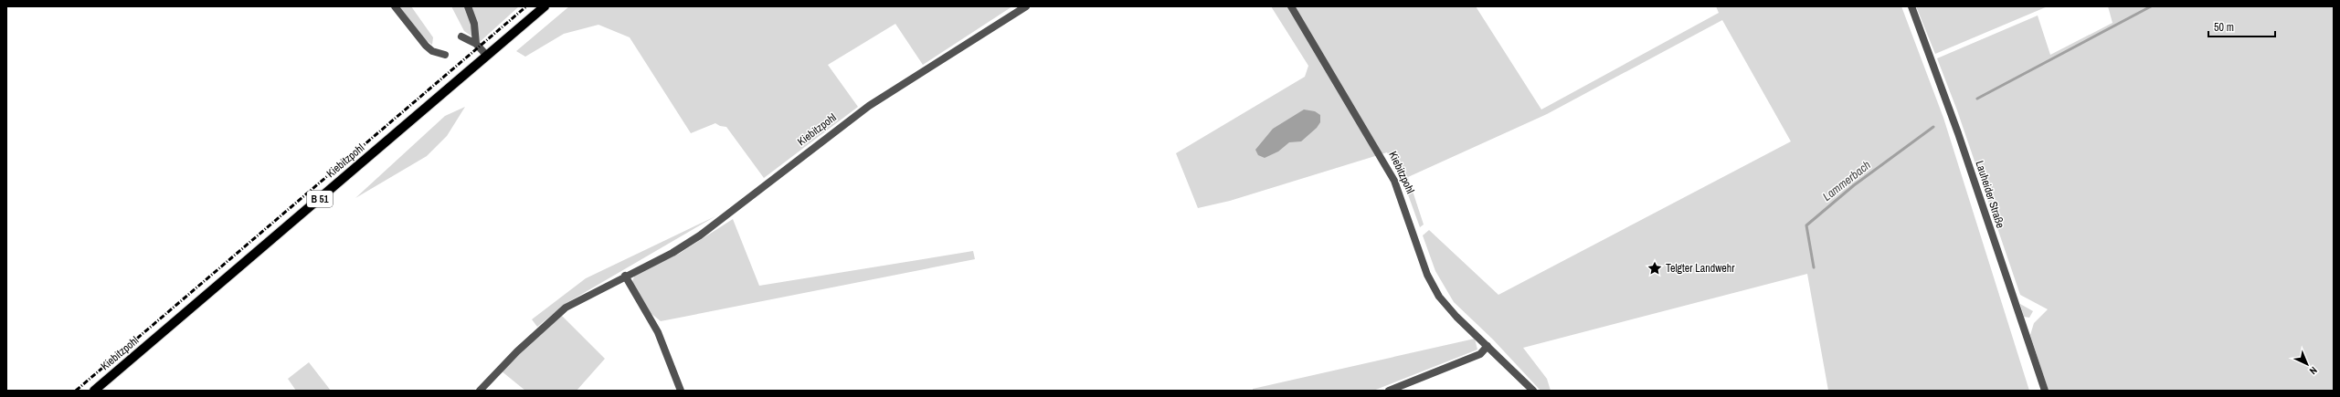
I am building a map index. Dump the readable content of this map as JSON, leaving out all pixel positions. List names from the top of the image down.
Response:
{
  "streets": {
    "main road": ["Kiebitzpohl", "B 51"],
    "street": ["Lauheider Straße"]
  },
  "water": ["Lammerbach"],
  "places": {
    "place": ["Telgter Landwehr"]
  },
  "scale_bar": "50 m",
  "north": "bottom right"
}
